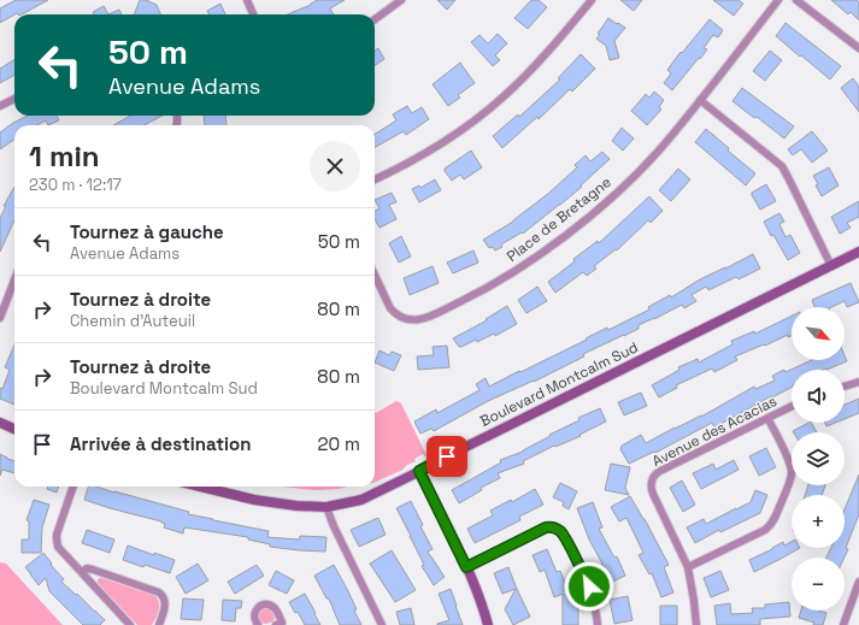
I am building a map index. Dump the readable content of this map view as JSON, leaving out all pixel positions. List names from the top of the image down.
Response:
{
  "streets": {
    "street": ["Place de Bretagne", "Boulevard Montcalm Sud", "Avenue des Acacias"]
  },
  "north": "bottom right",
  "page": {
    "turn": ["50 m", "Avenue Adams"],
    "heading": ["1 min", "230 m · 12:17"],
    "list": [
      {
        "name": "Tournez à gauche",
        "note": "Avenue Adams",
        "value": "50 m"
      },
      {
        "name": "Tournez à droite",
        "note": "Chemin d'Auteuil",
        "value": "80 m"
      },
      {
        "name": "Tournez à droite",
        "note": "Boulevard Montcalm Sud",
        "value": "80 m"
      },
      {
        "name": "Arrivée à destination",
        "value": "20 m"
      }
    ],
    "map_buttons": ["+", "−"]
  }
}
